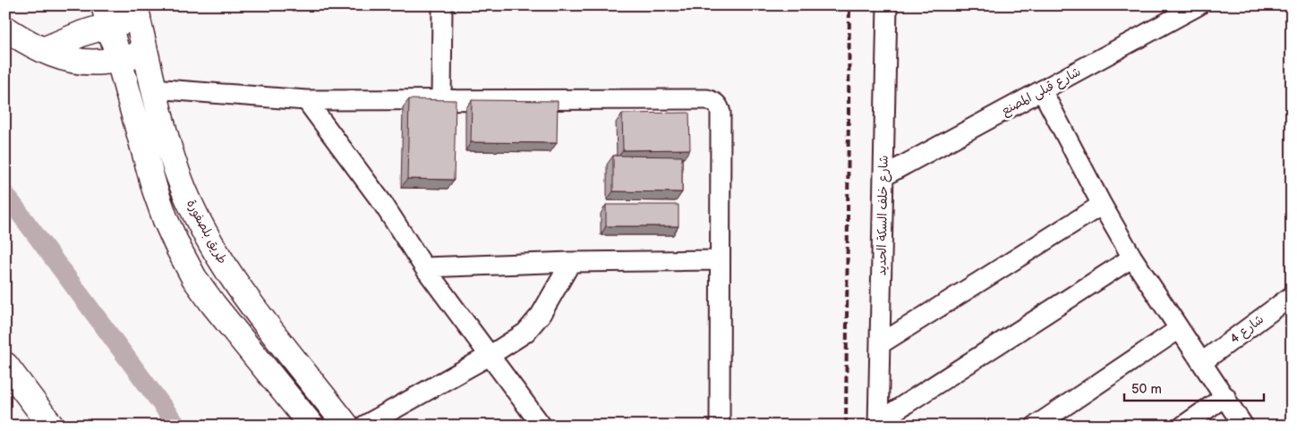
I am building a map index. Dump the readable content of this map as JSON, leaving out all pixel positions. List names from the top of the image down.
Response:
{
  "streets": {
    "main road": ["طريق بلصفورة"],
    "street": ["شارع قبلى المصنع", "شارع خلف السكة الحديد", "شارع 4"]
  },
  "crossings": [
    ["شارع قبلى المصنع", "شارع خلف السكة الحديد"]
  ],
  "scale_bar": "50 m"
}
